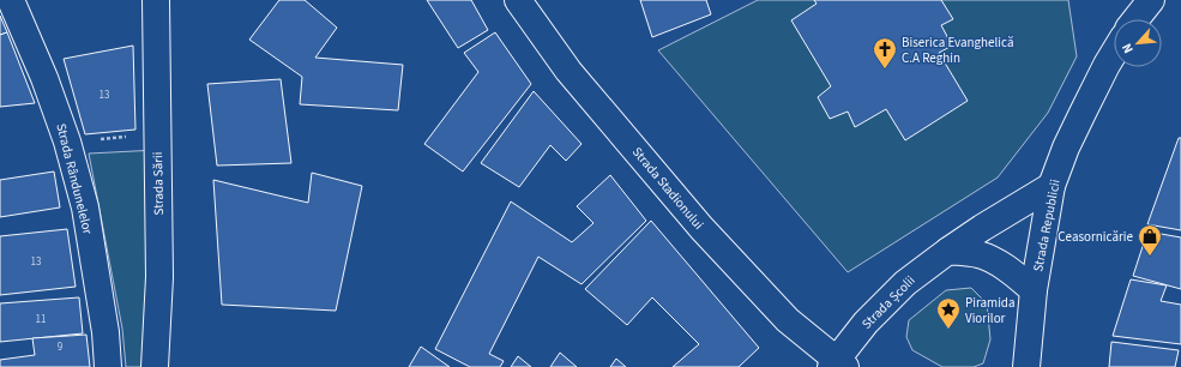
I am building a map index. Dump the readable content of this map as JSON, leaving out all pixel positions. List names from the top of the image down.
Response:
{
  "streets": {
    "street": [
      "Strada Rândunelelor",
      "Strada Sării",
      "Strada Stadionului",
      "Strada Republicii",
      "Strada Școlii"
    ]
  },
  "crossings": [
    ["Strada Stadionului", "Strada Școlii"],
    ["Strada Republicii", "Strada Școlii"]
  ],
  "places": {
    "church": ["Biserica Evanghelică C.A Reghin"],
    "shop": ["Ceasornicărie"],
    "place": ["Piramida Viorilor"]
  },
  "house_numbers": [
    "13",
    "13",
    "11",
    "9"
  ],
  "north": "bottom left"
}
